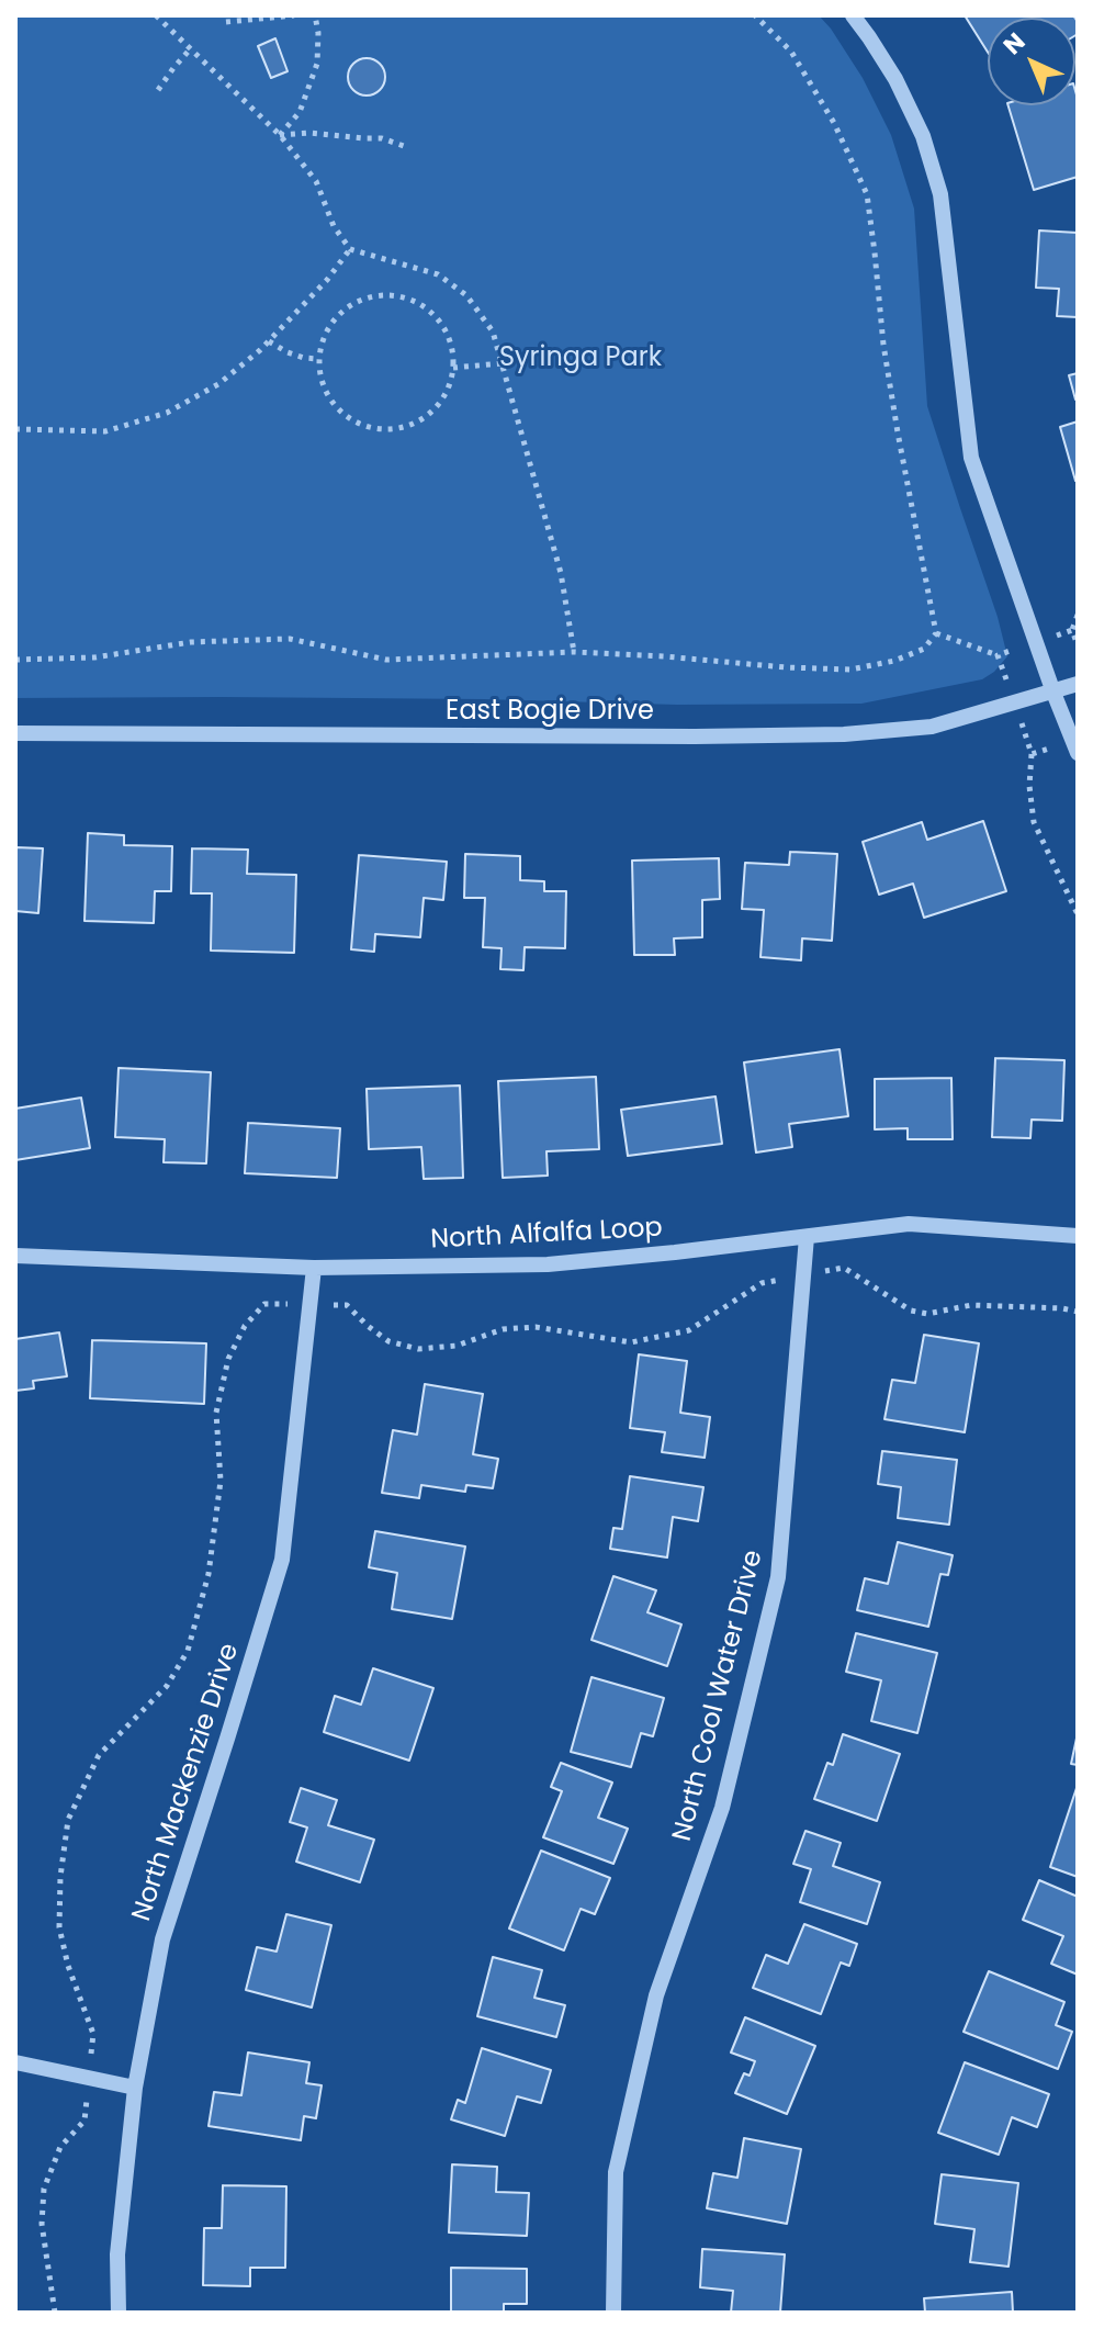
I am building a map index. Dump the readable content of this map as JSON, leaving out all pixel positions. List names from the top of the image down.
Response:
{
  "streets": {
    "street": [
      "East Bogie Drive",
      "North Alfalfa Loop",
      "North Cool Water Drive",
      "North Mackenzie Drive"
    ]
  },
  "crossings": [
    ["North Alfalfa Loop", "North Cool Water Drive"],
    ["North Alfalfa Loop", "North Mackenzie Drive"]
  ],
  "parks": ["Syringa Park"],
  "north": "top left"
}
